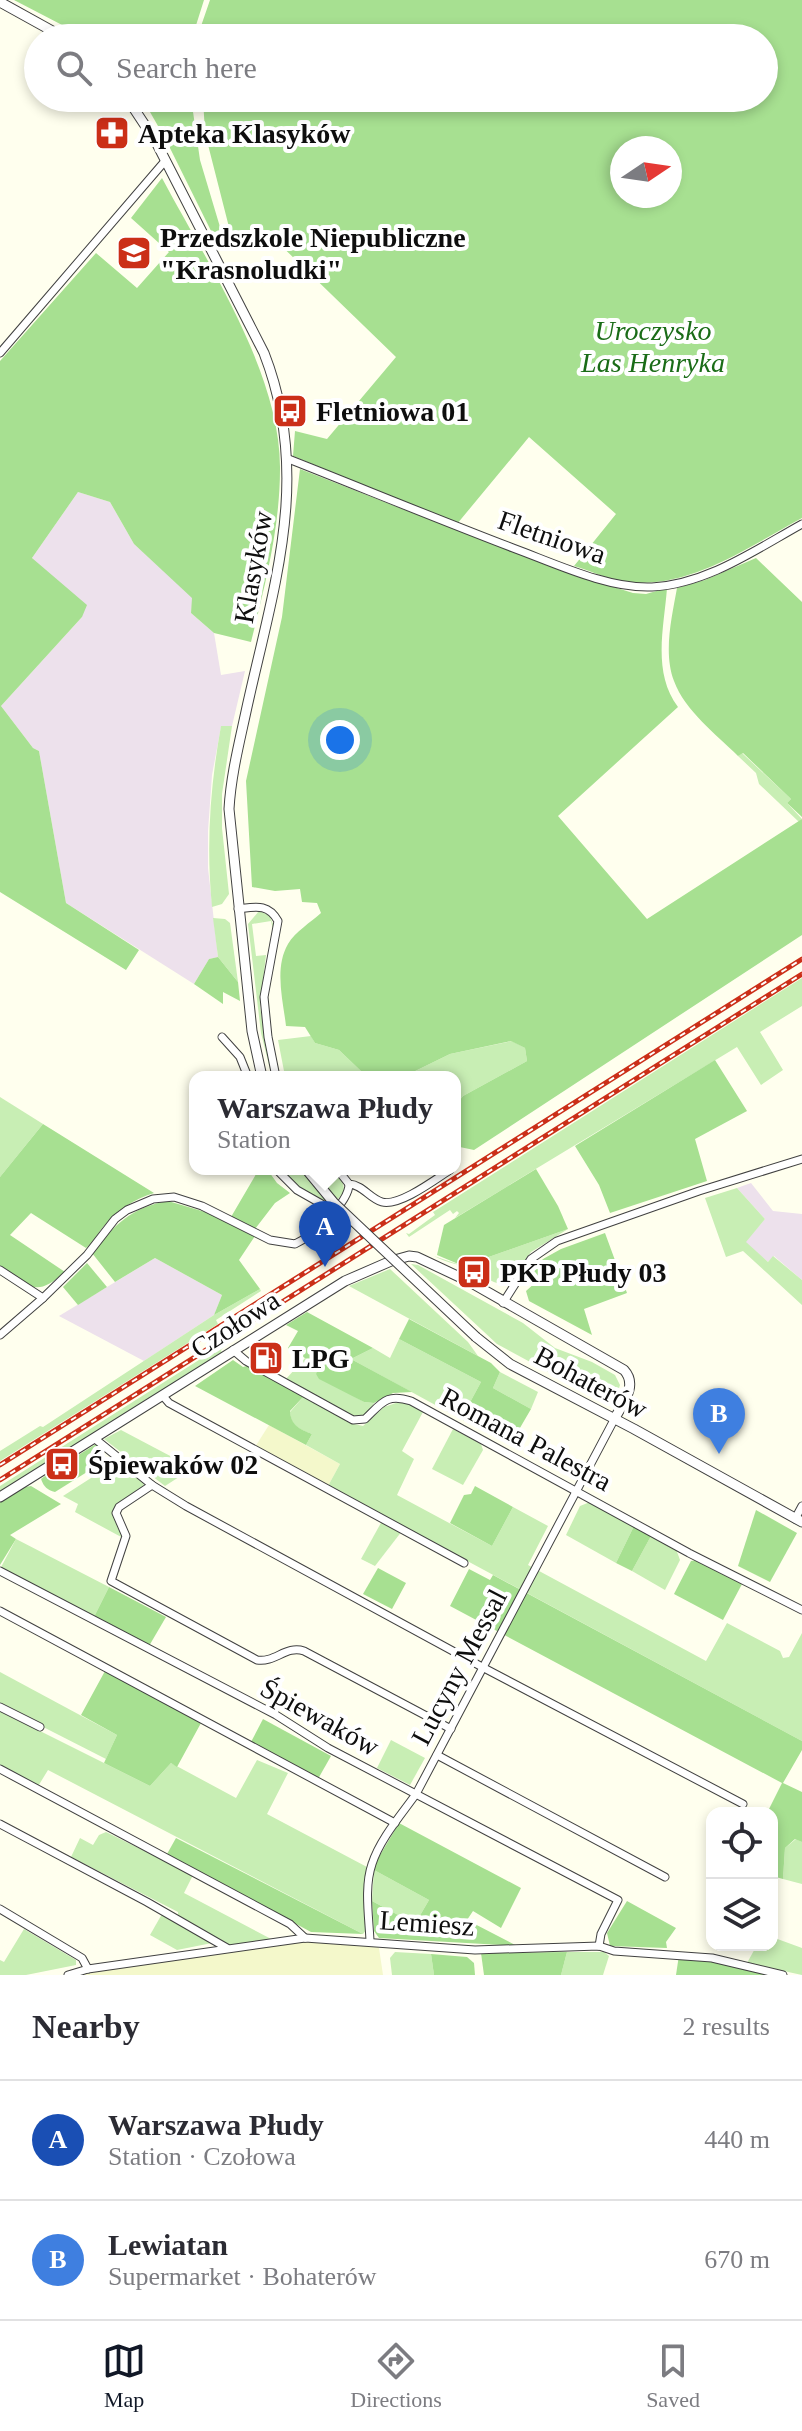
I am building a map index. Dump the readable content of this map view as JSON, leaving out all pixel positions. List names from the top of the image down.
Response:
{
  "streets": {
    "street": [
      "Fletniowa",
      "Klasyków",
      "Czołowa",
      "Bohaterów",
      "Romana Palestra",
      "Lucyny Messal",
      "Śpiewaków",
      "Lemiesz"
    ]
  },
  "crossings": [
    ["Fletniowa", "Klasyków"],
    ["Czołowa", "Bohaterów"],
    ["Czołowa", "Romana Palestra"],
    ["Czołowa", "Lucyny Messal"],
    ["Bohaterów", "Lucyny Messal"],
    ["Romana Palestra", "Lucyny Messal"],
    ["Lucyny Messal", "Śpiewaków"],
    ["Lucyny Messal", "Lemiesz"],
    ["Śpiewaków", "Lemiesz"]
  ],
  "parks": ["Uroczysko Las Henryka"],
  "places": {
    "pharmacy": ["Apteka Klasyków"],
    "school or university": ["Przedszkole Niepubliczne \"Krasnoludki\""],
    "bus stop": ["Fletniowa 01", "PKP Płudy 03", "Śpiewaków 02"],
    "fuel station": ["LPG"]
  },
  "north": "right",
  "page": {
    "search": "Search here",
    "popup": ["Warszawa Płudy", "Station"],
    "pins": ["A", "B"],
    "heading": ["Nearby", "2 results"],
    "list": [
      {
        "mark": "A",
        "name": "Warszawa Płudy",
        "note": "Station · Czołowa",
        "value": "440 m"
      },
      {
        "mark": "B",
        "name": "Lewiatan",
        "note": "Supermarket · Bohaterów",
        "value": "670 m"
      }
    ],
    "nav": ["Map", "Directions", "Saved"]
  }
}
